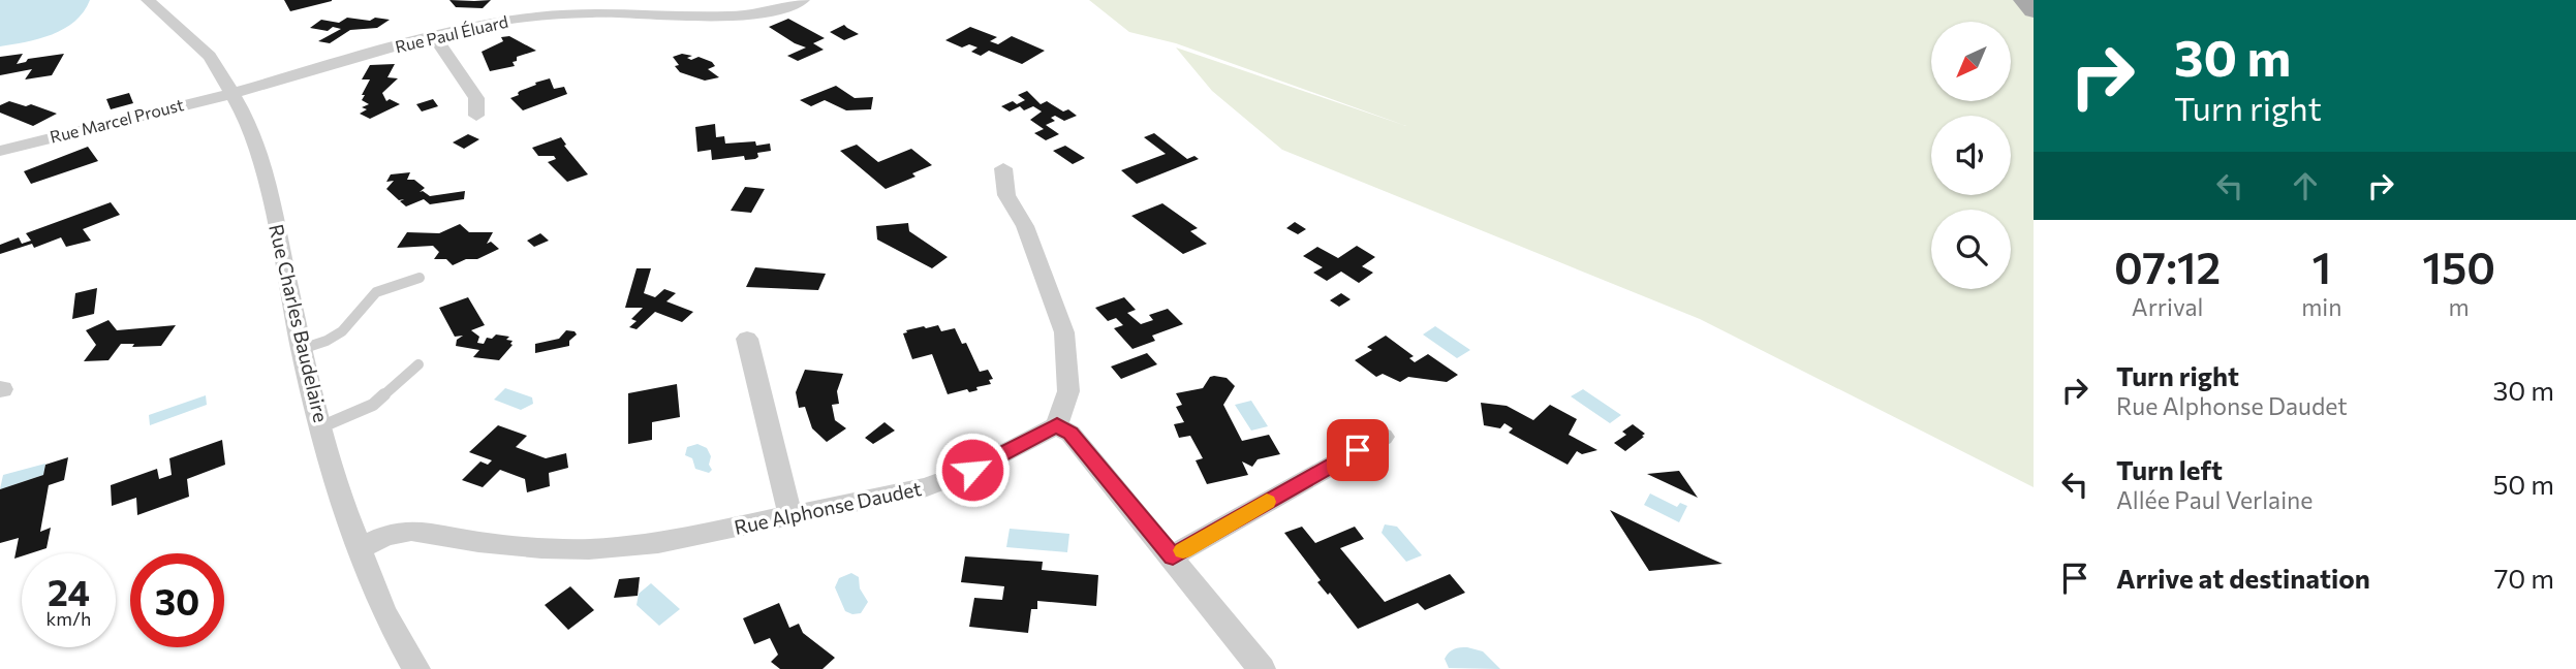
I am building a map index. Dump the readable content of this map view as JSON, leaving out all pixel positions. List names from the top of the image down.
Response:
{
  "streets": {
    "street": [
      "Rue Paul Éluard",
      "Rue Marcel Proust",
      "Rue Charles Baudelaire",
      "Rue Alphonse Daudet"
    ]
  },
  "crossings": [
    ["Rue Paul Éluard", "Rue Marcel Proust"],
    ["Rue Paul Éluard", "Rue Charles Baudelaire"],
    ["Rue Marcel Proust", "Rue Charles Baudelaire"],
    ["Rue Charles Baudelaire", "Rue Alphonse Daudet"]
  ],
  "north": "bottom left",
  "page": {
    "turn": ["30 m", "Turn right"],
    "eta": [
      "07:12",
      "Arrival",
      "1",
      "min",
      "150",
      "m"
    ],
    "list": [
      {
        "name": "Turn right",
        "note": "Rue Alphonse Daudet",
        "value": "30 m"
      },
      {
        "name": "Turn left",
        "note": "Allée Paul Verlaine",
        "value": "50 m"
      },
      {
        "name": "Arrive at destination",
        "value": "70 m"
      }
    ],
    "speed": "24 km/h",
    "limit": "30"
  }
}
